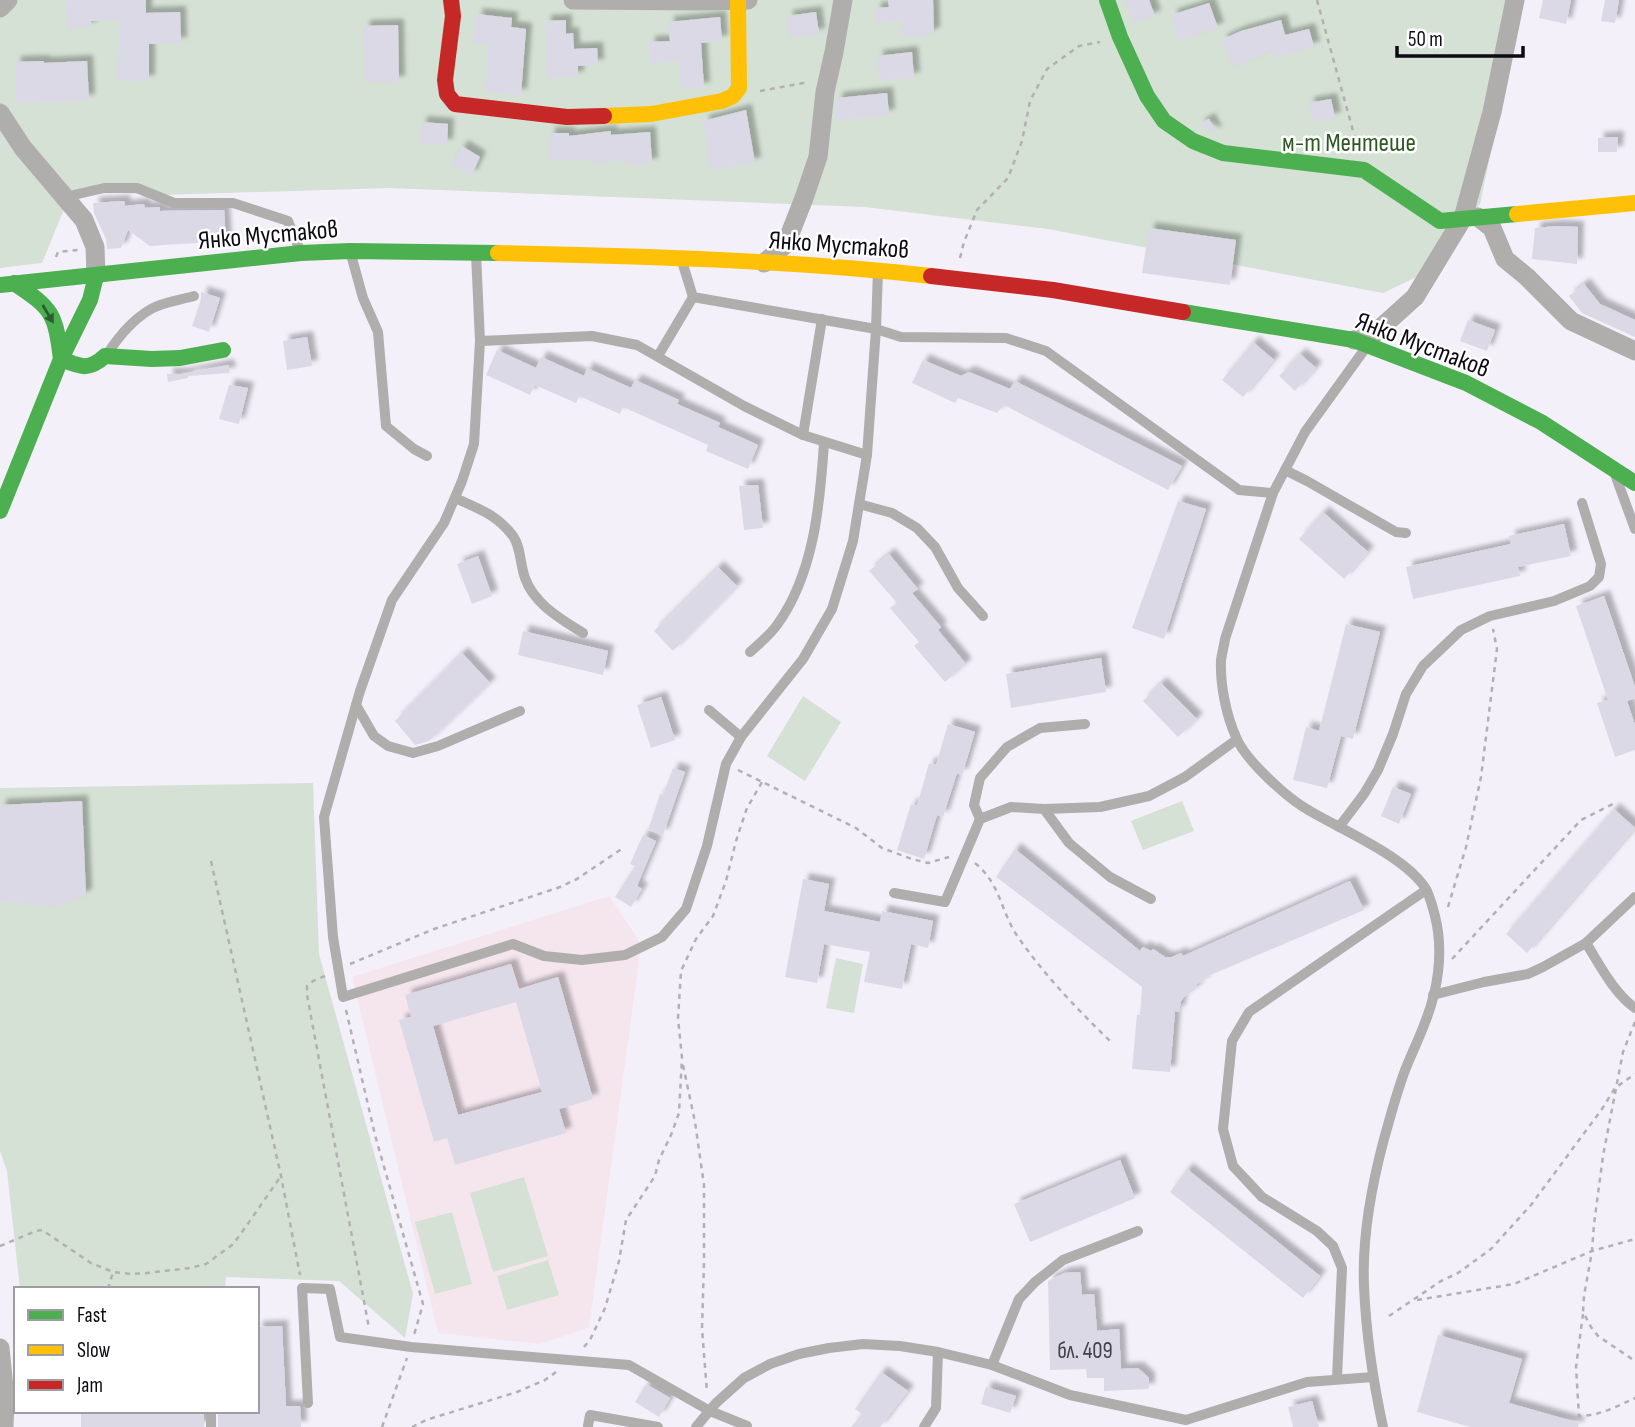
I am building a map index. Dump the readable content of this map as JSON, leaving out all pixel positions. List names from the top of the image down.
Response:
{
  "streets": {
    "street": ["Янко Мустаков"]
  },
  "parks": ["м-т Ментeше"],
  "house_numbers": ["бл. 409"],
  "legend": ["Fast", "Slow", "Jam"],
  "scale_bar": "50 m"
}
